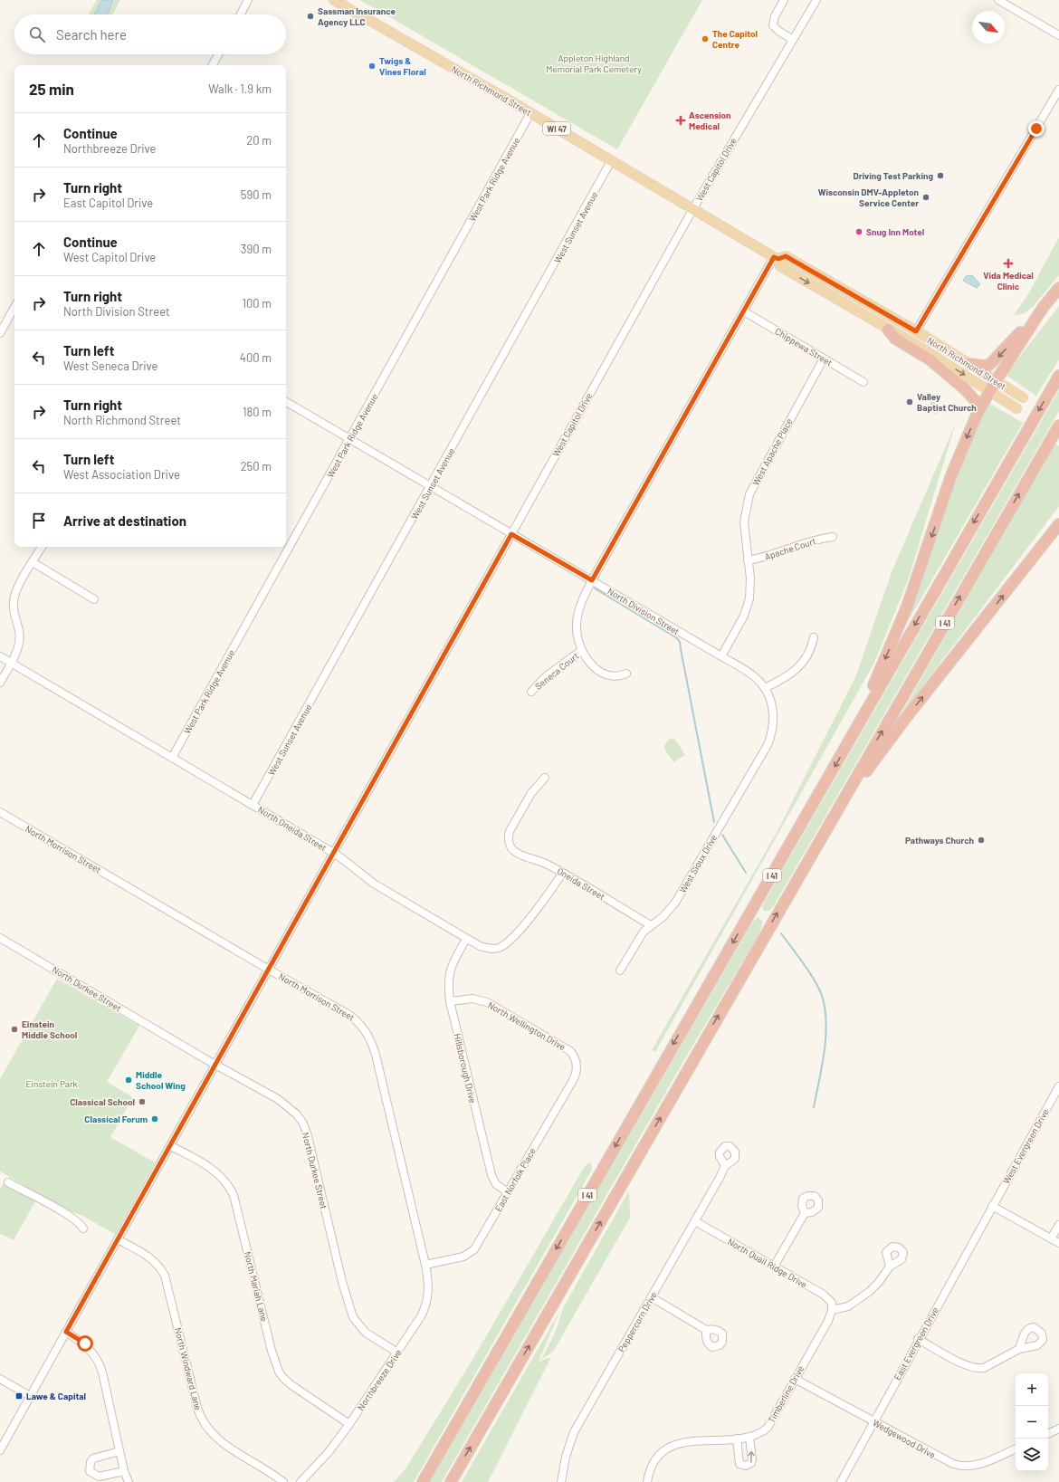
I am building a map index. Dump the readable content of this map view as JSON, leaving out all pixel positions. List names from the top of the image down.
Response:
{
  "streets": {
    "highway": ["I 41"],
    "main road": ["North Richmond Street", "WI 47"],
    "street": [
      "West Capitol Drive",
      "West Park Ridge Avenue",
      "West Sunset Avenue",
      "Chippewa Street",
      "West Apache Place",
      "Apache Court",
      "North Division Street",
      "Seneca Court",
      "North Oneida Street",
      "North Morrison Street",
      "West Sioux Drive",
      "Oneida Street",
      "North Durkee Street",
      "North Wellington Drive",
      "Hillsborough Drive",
      "West Evergreen Drive",
      "East Norfolk Place",
      "North Quail Ridge Drive",
      "North Mariah Lane",
      "Peppercorn Drive",
      "East Evergreen Drive",
      "North Windward Lane",
      "Northbreeze Drive",
      "Timberline Drive",
      "Wedgewood Drive"
    ]
  },
  "crossings": [
    ["North Richmond Street", "West Capitol Drive"],
    ["North Richmond Street", "West Park Ridge Avenue"],
    ["North Richmond Street", "West Sunset Avenue"],
    ["West Capitol Drive", "North Division Street"],
    ["West Capitol Drive", "North Oneida Street"],
    ["West Capitol Drive", "North Morrison Street"],
    ["West Capitol Drive", "North Durkee Street"],
    ["West Capitol Drive", "North Mariah Lane"],
    ["West Capitol Drive", "North Windward Lane"],
    ["West Park Ridge Avenue", "North Division Street"],
    ["West Park Ridge Avenue", "North Oneida Street"],
    ["West Sunset Avenue", "North Division Street"],
    ["West Sunset Avenue", "North Oneida Street"],
    ["Chippewa Street", "West Apache Place"],
    ["West Apache Place", "Apache Court"],
    ["West Apache Place", "North Division Street"],
    ["North Division Street", "West Sioux Drive"],
    ["North Oneida Street", "Oneida Street"],
    ["North Oneida Street", "Hillsborough Drive"],
    ["North Morrison Street", "East Norfolk Place"],
    ["North Morrison Street", "Northbreeze Drive"],
    ["West Sioux Drive", "Oneida Street"],
    ["North Durkee Street", "Northbreeze Drive"],
    ["North Wellington Drive", "Hillsborough Drive"],
    ["North Wellington Drive", "East Norfolk Place"],
    ["Hillsborough Drive", "East Norfolk Place"],
    ["West Evergreen Drive", "East Evergreen Drive"],
    ["East Norfolk Place", "Northbreeze Drive"],
    ["North Quail Ridge Drive", "Peppercorn Drive"],
    ["North Quail Ridge Drive", "Timberline Drive"],
    ["North Mariah Lane", "Northbreeze Drive"],
    ["East Evergreen Drive", "Wedgewood Drive"],
    ["Timberline Drive", "Wedgewood Drive"]
  ],
  "parks": ["Appleton Highland Memorial Park Cemetery", "Einstein Park"],
  "places": {
    "other": [
      "Sassman Insurance Agency LLC",
      "The Capitol Centre",
      "Twigs & Vines Floral",
      "Driving Test Parking",
      "Wisconsin DMV-Appleton Service Center",
      "Snug Inn Motel",
      "Valley Baptist Church",
      "Pathways Church",
      "Einstein Middle School",
      "Middle School Wing",
      "Classical School",
      "Classical Forum"
    ],
    "health": ["Ascension Medical", "Vida Medical Clinic"],
    "transit": ["Lawe & Capital"]
  },
  "north": "bottom right",
  "page": {
    "search": "Search here",
    "heading": ["25 min", "Walk · 1.9 km"],
    "list": [
      ["Continue", "Northbreeze Drive", "20 m"],
      ["Turn right", "East Capitol Drive", "590 m"],
      ["Continue", "West Capitol Drive", "390 m"],
      ["Turn right", "North Division Street", "100 m"],
      ["Turn left", "West Seneca Drive", "400 m"],
      ["Turn right", "North Richmond Street", "180 m"],
      ["Turn left", "West Association Drive", "250 m"],
      "Arrive at destination"
    ],
    "map_buttons": ["+", "−"]
  }
}
